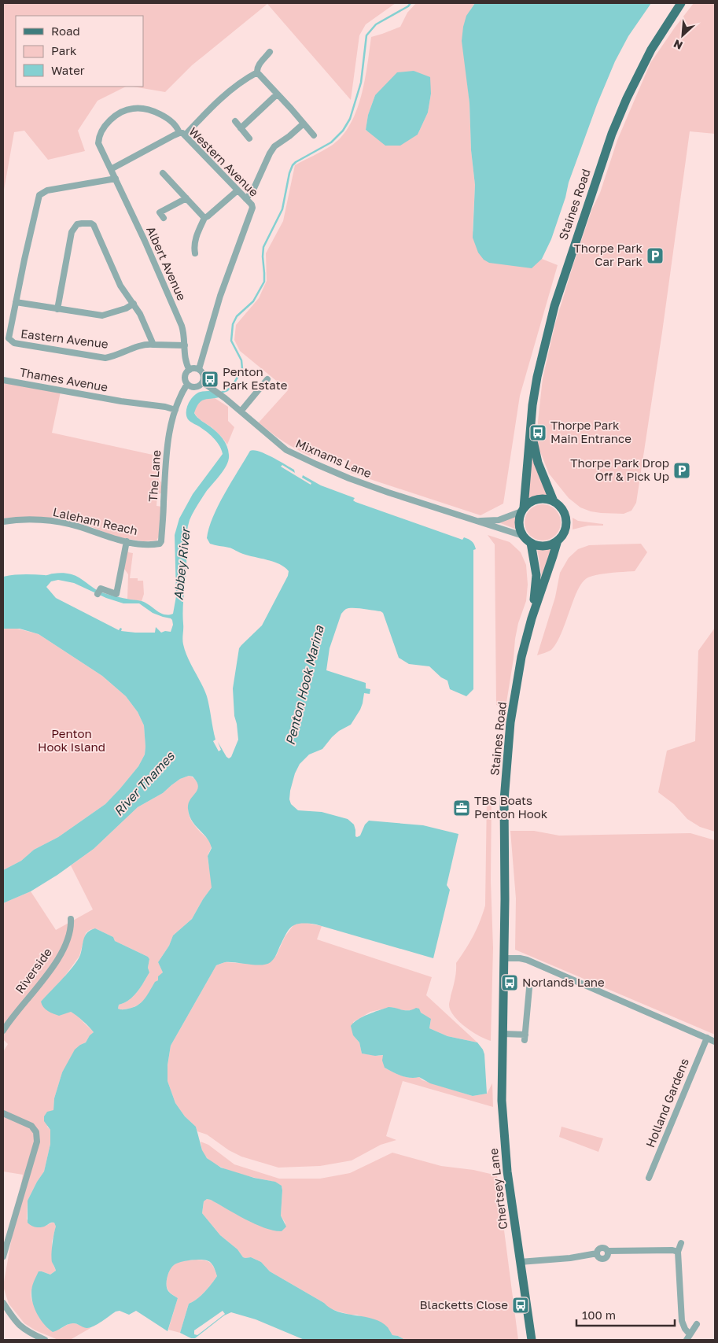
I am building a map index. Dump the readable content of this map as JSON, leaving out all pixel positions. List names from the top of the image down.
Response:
{
  "streets": {
    "main road": ["Staines Road", "Chertsey Lane"],
    "street": [
      "Western Avenue",
      "Albert Avenue",
      "Eastern Avenue",
      "Thames Avenue",
      "Mixnams Lane",
      "The Lane",
      "Laleham Reach",
      "Riverside",
      "Holland Gardens"
    ]
  },
  "crossings": [
    ["Western Avenue", "Albert Avenue"],
    ["Western Avenue", "Mixnams Lane"],
    ["Western Avenue", "The Lane"],
    ["Staines Road", "Mixnams Lane"],
    ["Staines Road", "Chertsey Lane"],
    ["Albert Avenue", "Eastern Avenue"],
    ["Albert Avenue", "Mixnams Lane"],
    ["Albert Avenue", "The Lane"],
    ["Thames Avenue", "The Lane"],
    ["Mixnams Lane", "The Lane"],
    ["The Lane", "Laleham Reach"]
  ],
  "water": ["Abbey River", "Penton Hook Marina", "River Thames"],
  "parks": ["Penton Hook Island"],
  "places": {
    "parking": ["Thorpe Park Car Park", "Thorpe Park Drop Off & Pick Up"],
    "bus stop": [
      "Penton Park Estate",
      "Thorpe Park Main Entrance",
      "Norlands Lane",
      "Blacketts Close"
    ],
    "office": ["TBS Boats Penton Hook"]
  },
  "legend": ["Road", "Park", "Water"],
  "scale_bar": "100 m",
  "north": "bottom left"
}
